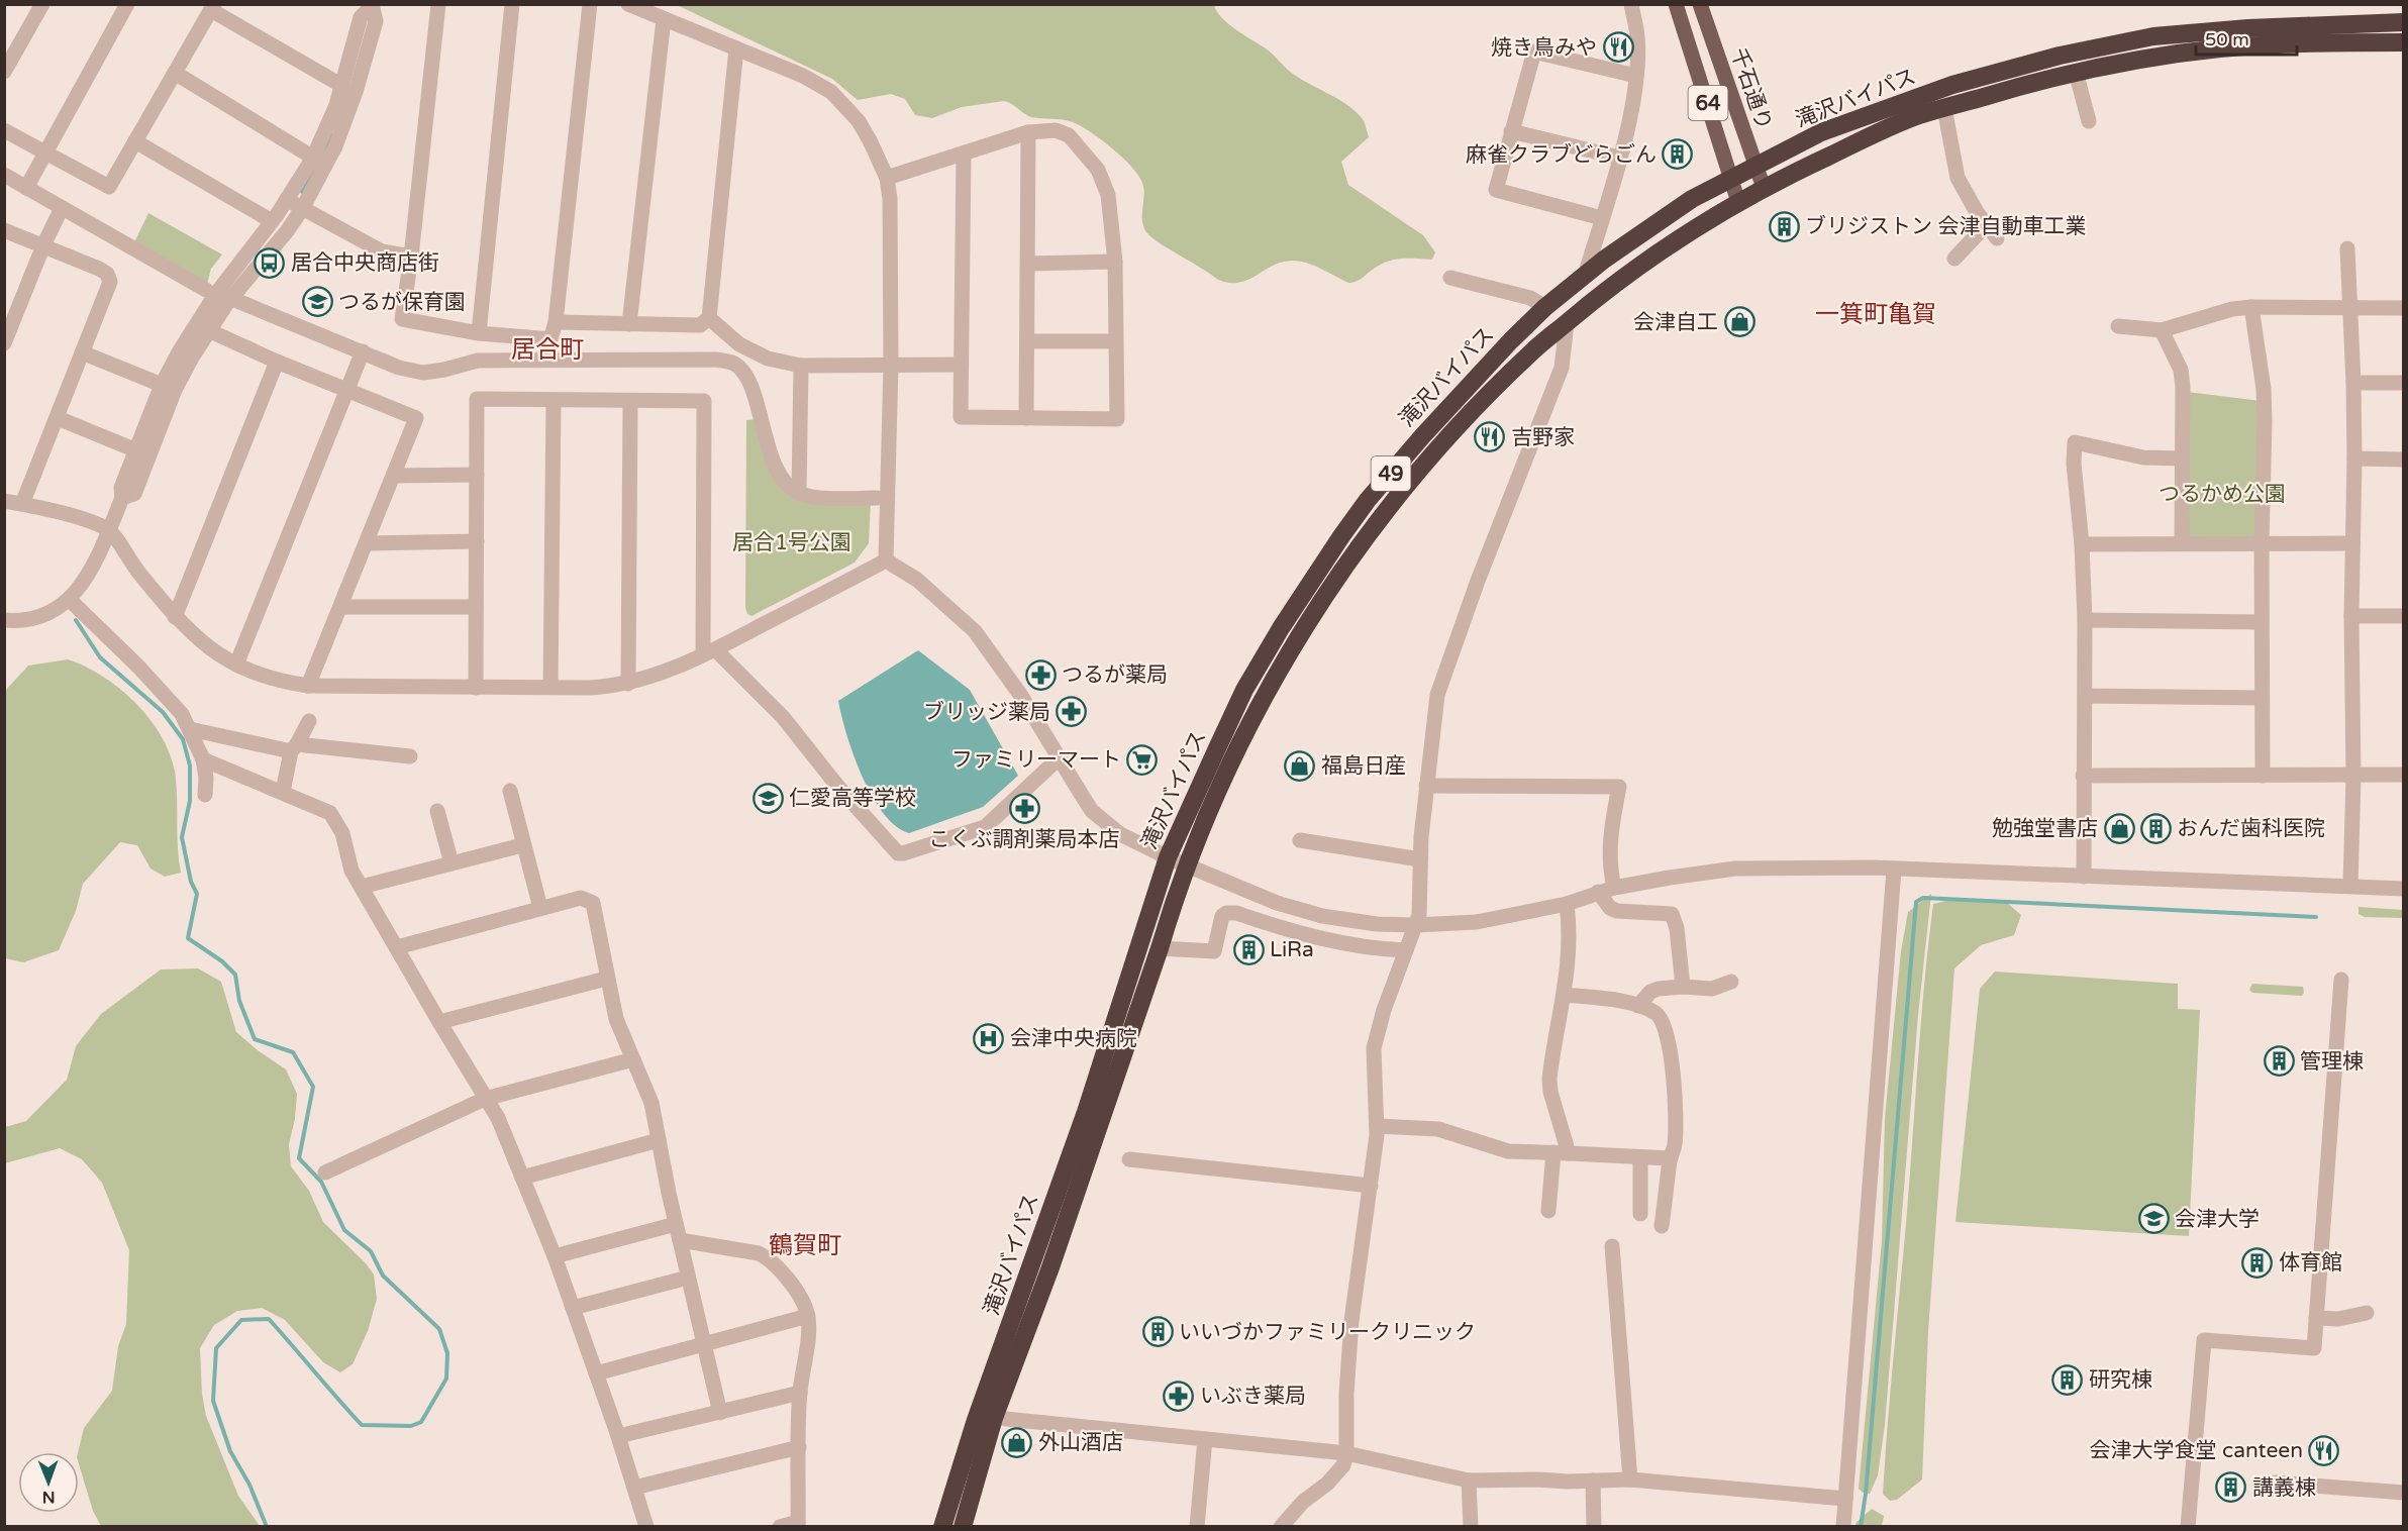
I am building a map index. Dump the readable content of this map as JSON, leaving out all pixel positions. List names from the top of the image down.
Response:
{
  "streets": {
    "highway": ["滝沢バイパス", "49"],
    "main road": ["千石通り", "64"]
  },
  "crossings": [
    ["千石通り", "滝沢バイパス"],
    ["滝沢バイパス", "64"]
  ],
  "districts": ["一箕町亀賀", "居合町", "鶴賀町"],
  "parks": ["つるかめ公園", "居合1号公園"],
  "places": {
    "restaurant": ["焼き鳥みや", "吉野家", "会津大学食堂 canteen"],
    "building": [
      "麻雀クラブどらごん",
      "ブリジストン 会津自動車工業",
      "おんだ歯科医院",
      "LiRa",
      "管理棟",
      "体育館",
      "いいづかファミリークリニック",
      "研究棟",
      "講義棟"
    ],
    "bus stop": ["居合中央商店街"],
    "school or university": ["つるが保育園", "仁愛高等学校", "会津大学"],
    "shop": [
      "会津自工",
      "福島日産",
      "勉強堂書店",
      "外山酒店"
    ],
    "pharmacy": [
      "つるが薬局",
      "ブリッジ薬局",
      "こくぶ調剤薬局本店",
      "いぶき薬局"
    ],
    "supermarket": ["ファミリーマート"],
    "hospital": ["会津中央病院"]
  },
  "scale_bar": "50 m",
  "north": "bottom"
}
